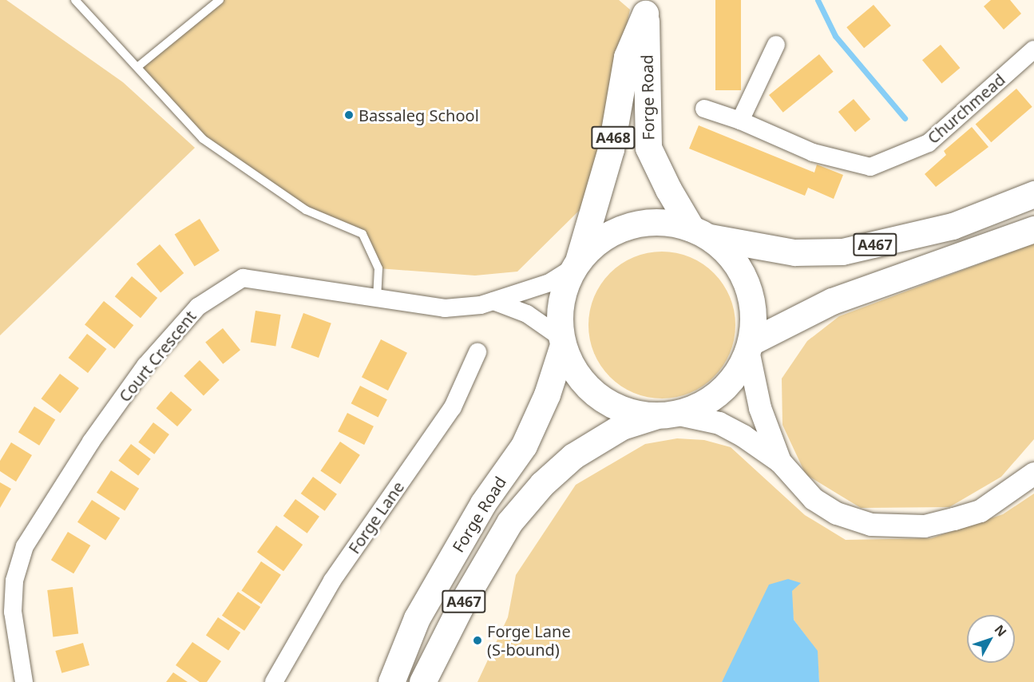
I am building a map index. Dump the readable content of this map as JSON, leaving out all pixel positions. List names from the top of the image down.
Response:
{
  "streets": {
    "main road": ["Forge Road", "A468", "A467"],
    "street": ["Churchmead", "Court Crescent", "Forge Lane"]
  },
  "crossings": [
    ["Forge Road", "A467"],
    ["Forge Road", "Court Crescent"]
  ],
  "places": ["Bassaleg School", "Forge Lane (S-bound)"],
  "north": "top right"
}
